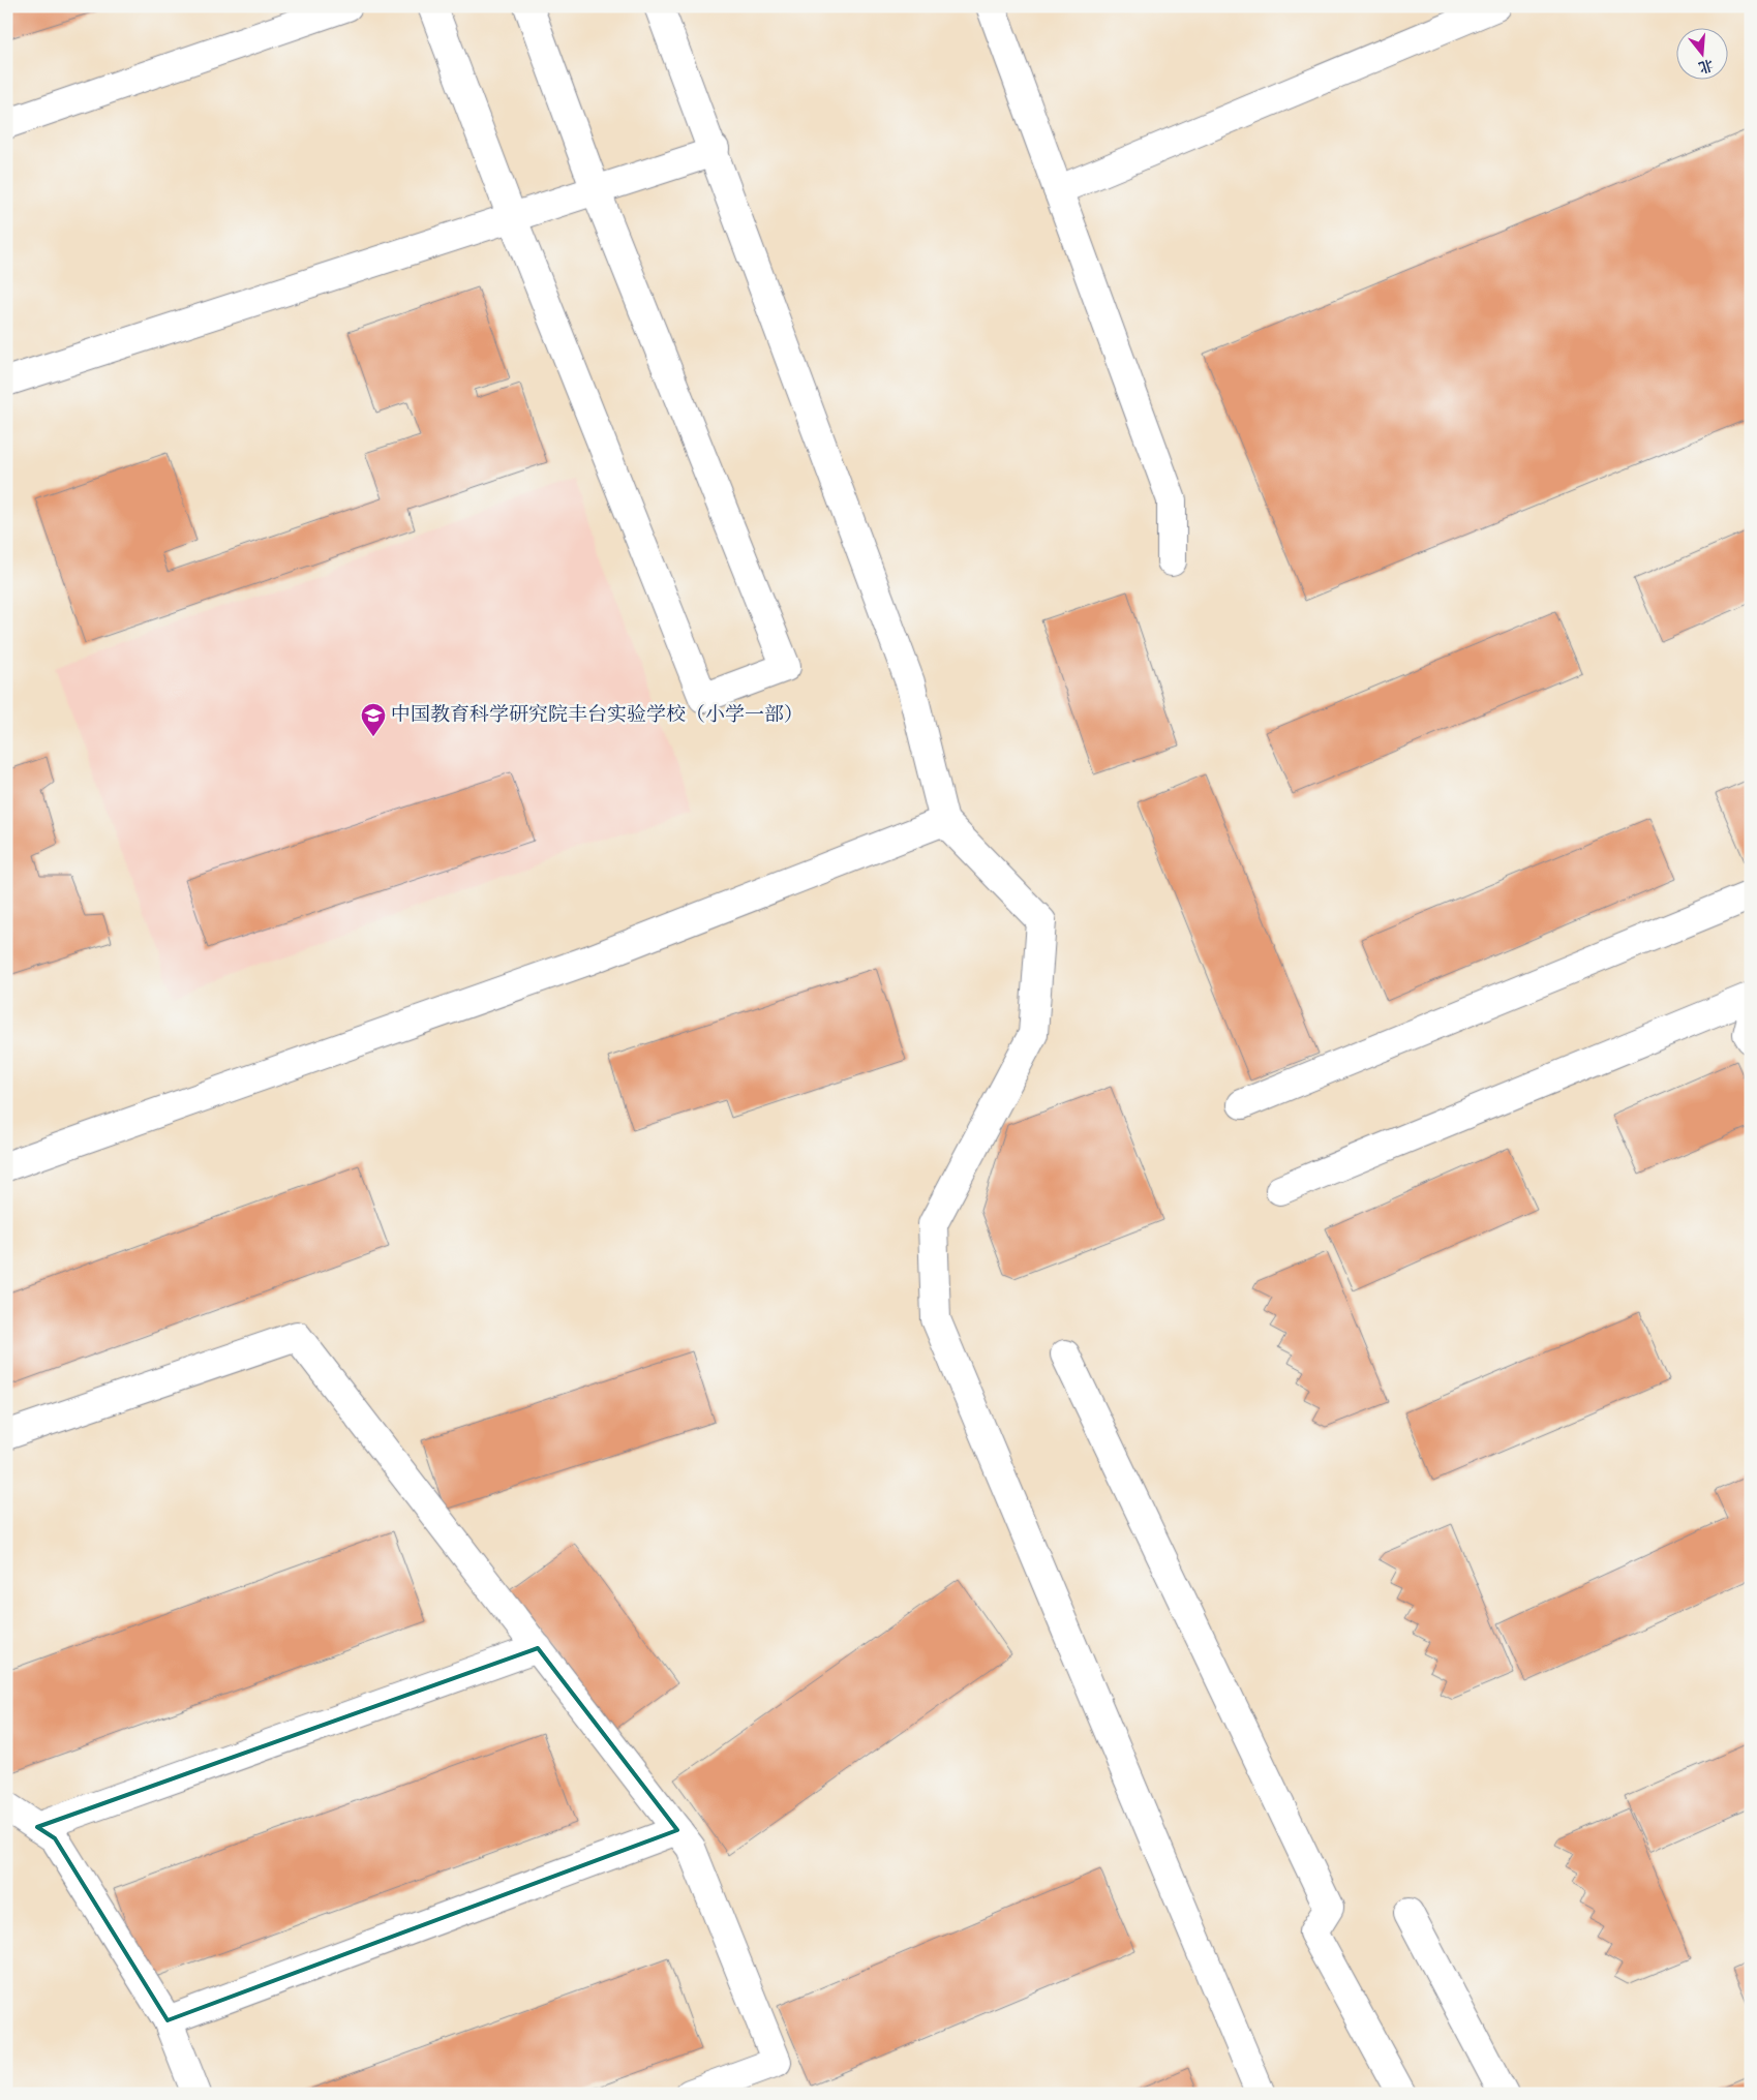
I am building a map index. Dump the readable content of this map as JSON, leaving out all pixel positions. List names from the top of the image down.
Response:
{
  "places": {
    "school or university": ["中国教育科学研究院丰台实验学校（小学一部）"]
  },
  "north": "bottom"
}
